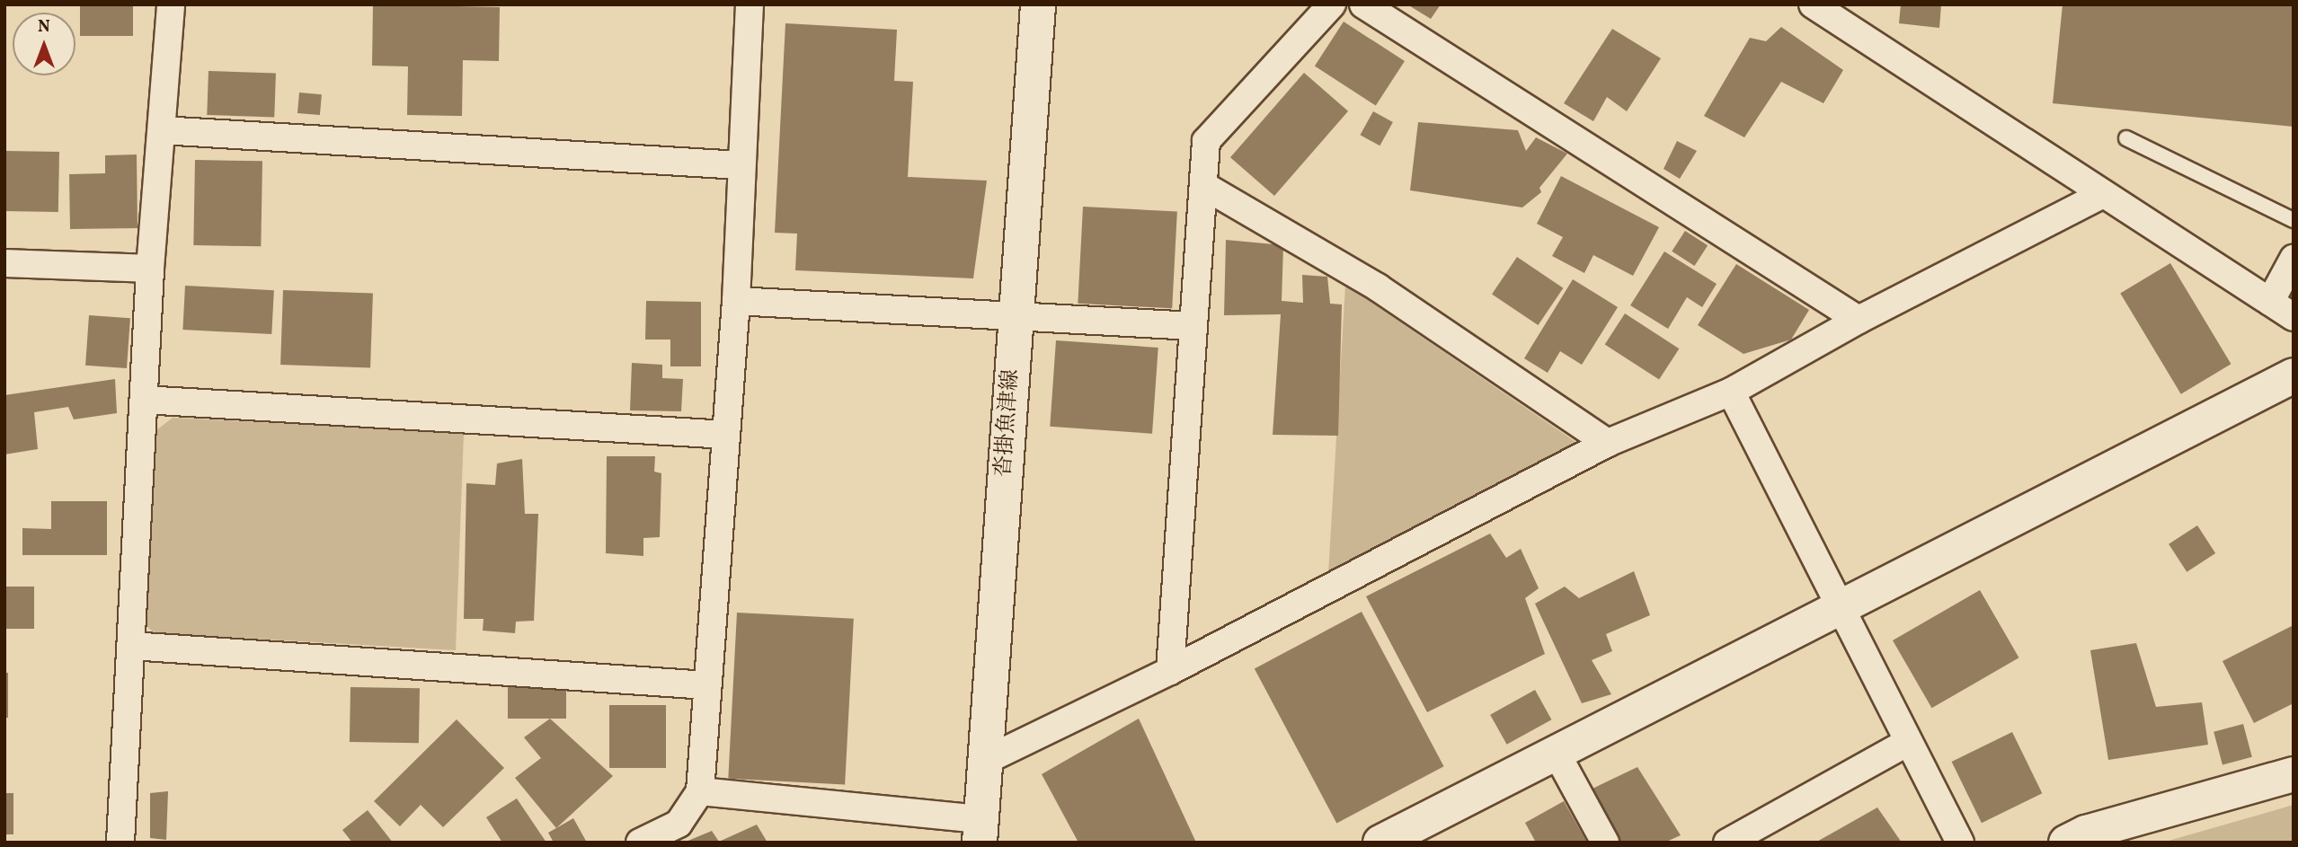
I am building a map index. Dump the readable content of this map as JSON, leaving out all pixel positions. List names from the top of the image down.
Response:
{
  "streets": {
    "street": ["沓掛魚津線"]
  },
  "north": "top"
}
